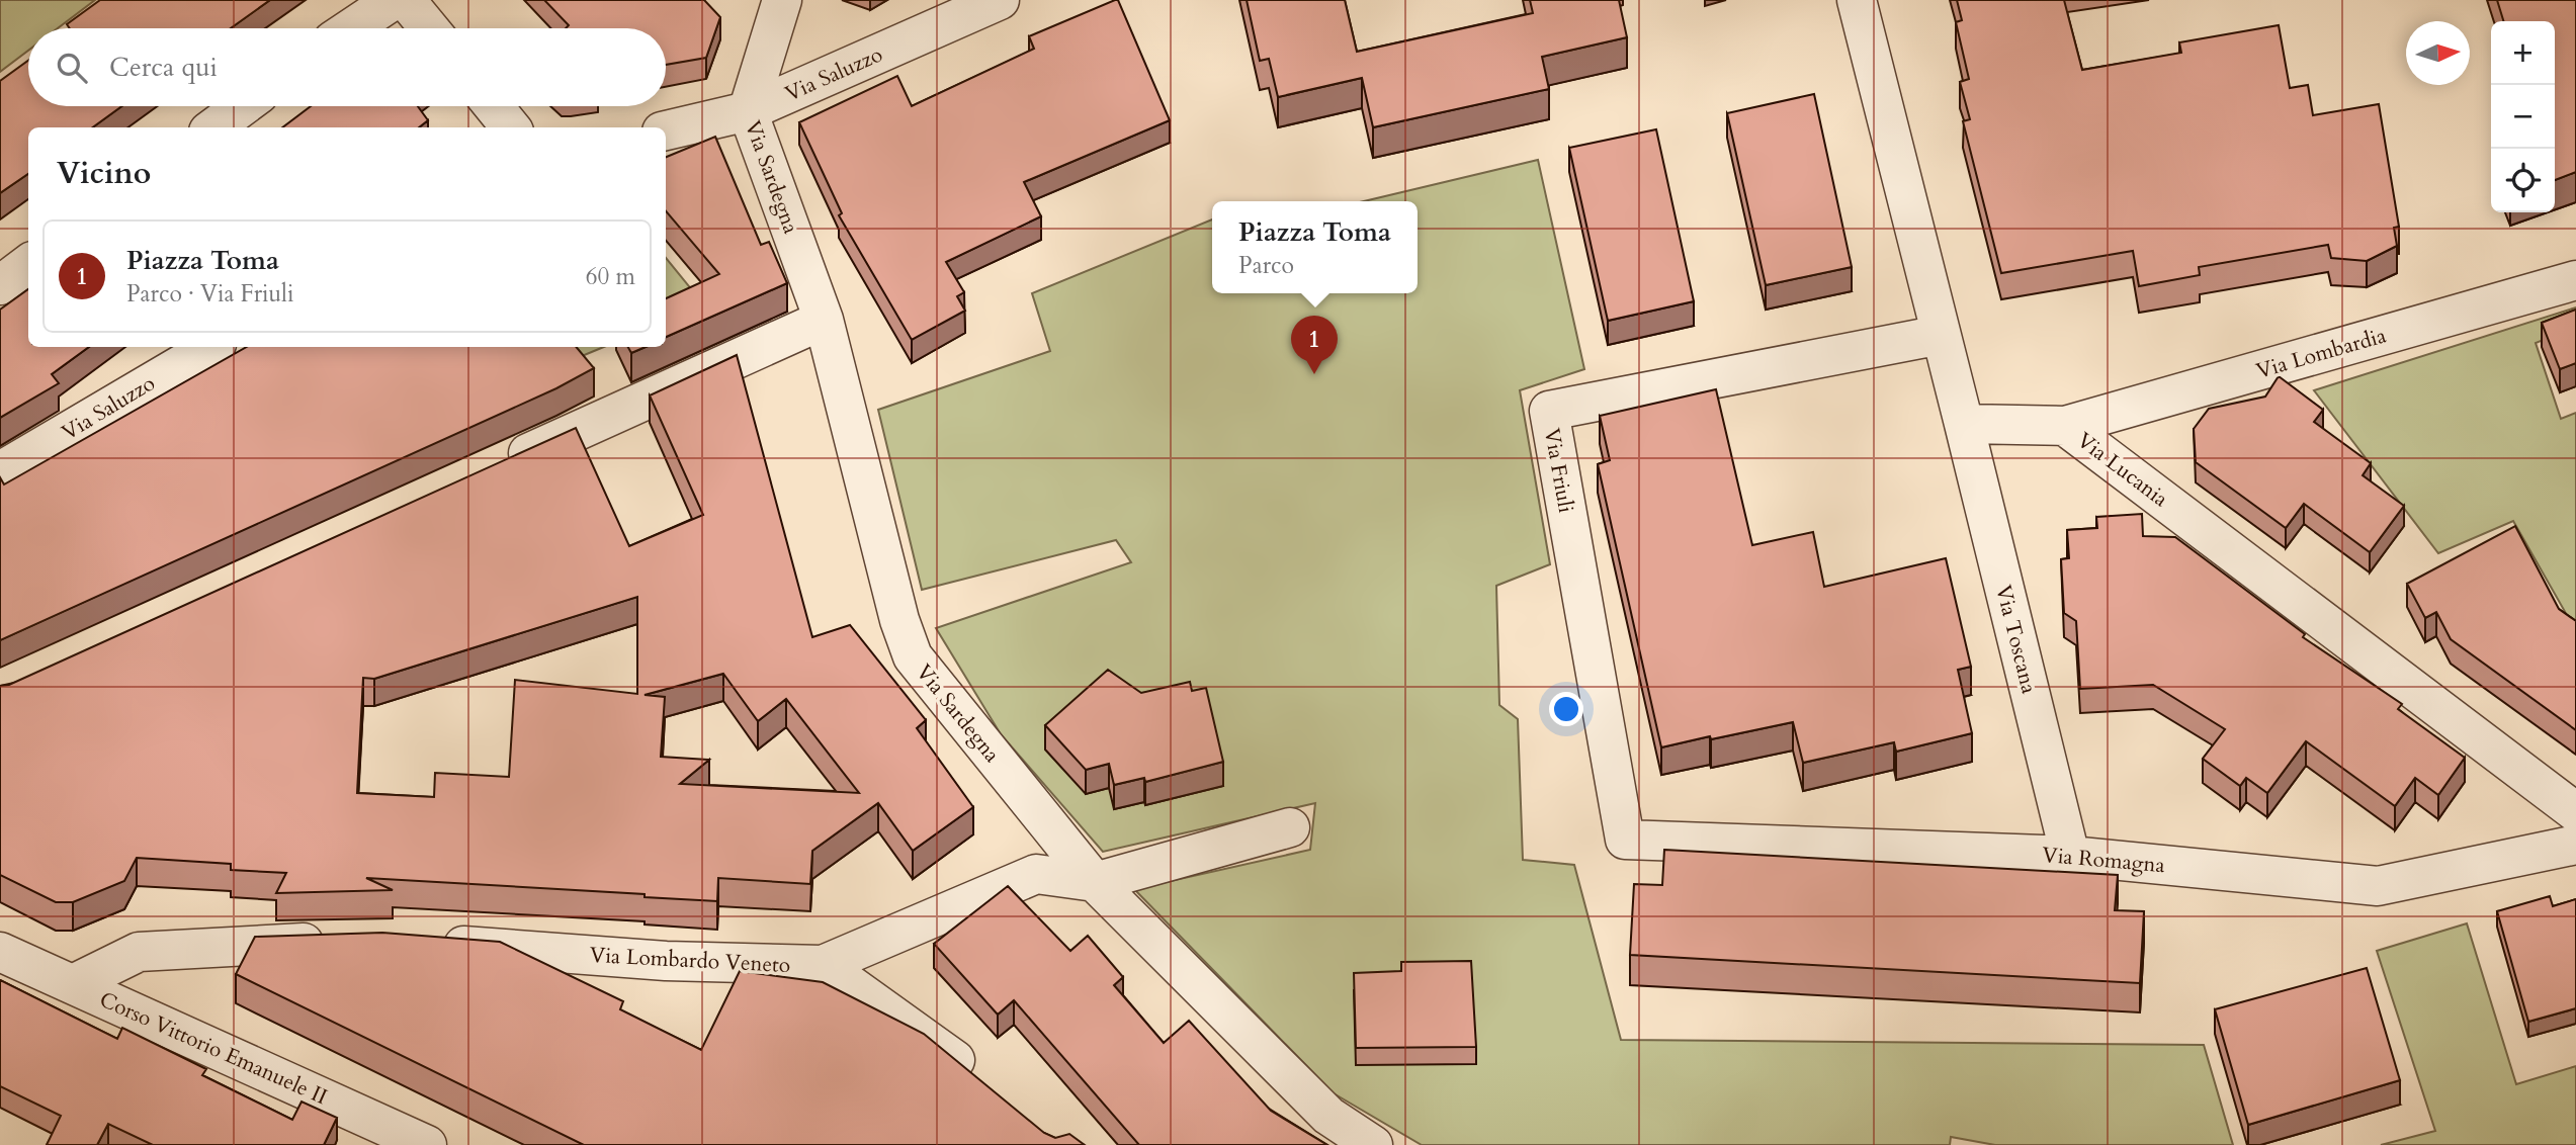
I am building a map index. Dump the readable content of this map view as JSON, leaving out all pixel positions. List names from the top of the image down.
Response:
{
  "streets": {
    "street": [
      "Via Saluzzo",
      "Via Sardegna",
      "Via Lombardia",
      "Via Lucania",
      "Via Friuli",
      "Via Toscana",
      "Via Romagna",
      "Via Lombardo Veneto",
      "Corso Vittorio Emanuele II"
    ]
  },
  "crossings": [
    ["Via Saluzzo", "Via Sardegna"],
    ["Via Sardegna", "Via Lombardo Veneto"],
    ["Via Lombardia", "Via Lucania"],
    ["Via Lucania", "Via Toscana"],
    ["Via Friuli", "Via Romagna"],
    ["Via Toscana", "Via Romagna"]
  ],
  "north": "right",
  "page": {
    "map_buttons": ["+", "−"],
    "search": "Cerca qui",
    "heading": "Vicino",
    "popup": ["Piazza Toma", "Parco"],
    "list": [
      {
        "mark": "1",
        "name": "Piazza Toma",
        "note": "Parco · Via Friuli",
        "value": "60 m"
      }
    ],
    "pins": "1"
  }
}
